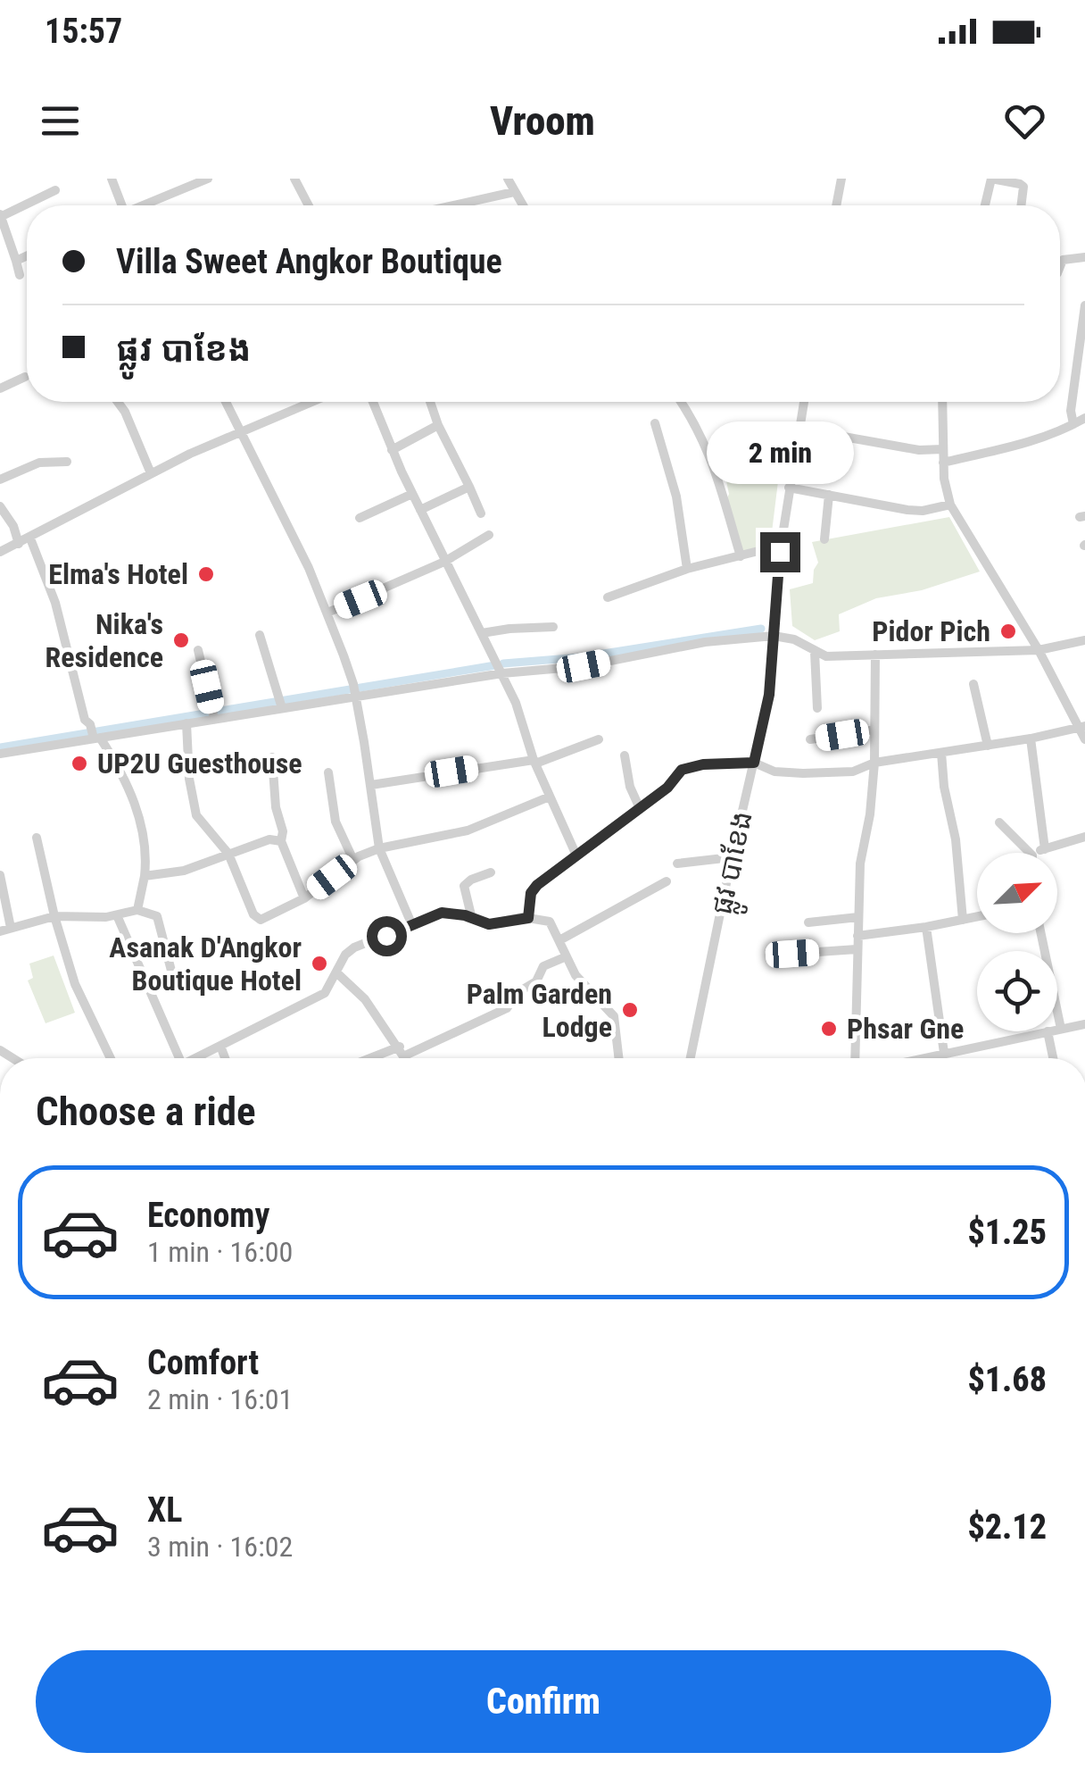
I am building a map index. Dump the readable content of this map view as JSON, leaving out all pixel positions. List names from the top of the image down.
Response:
{
  "streets": {
    "street": ["ផ្លូវ បាខែង"]
  },
  "places": [
    "Elma's Hotel",
    "Pidor Pich",
    "Nika's Residence",
    "UP2U Guesthouse",
    "Asanak D'Angkor Boutique Hotel",
    "Palm Garden Lodge",
    "Phsar Gne"
  ],
  "north": "top right",
  "page": {
    "status": "15:57",
    "header": "Vroom",
    "banner": ["Villa Sweet Angkor Boutique", "ផ្លូវ បាខែង"],
    "bubble": "2 min",
    "heading": "Choose a ride",
    "list": [
      {
        "name": "Economy",
        "note": "1 min · 16:00",
        "value": "$1.25"
      },
      {
        "name": "Comfort",
        "note": "2 min · 16:01",
        "value": "$1.68"
      },
      {
        "name": "XL",
        "note": "3 min · 16:02",
        "value": "$2.12"
      }
    ],
    "buttons": "Confirm"
  }
}
